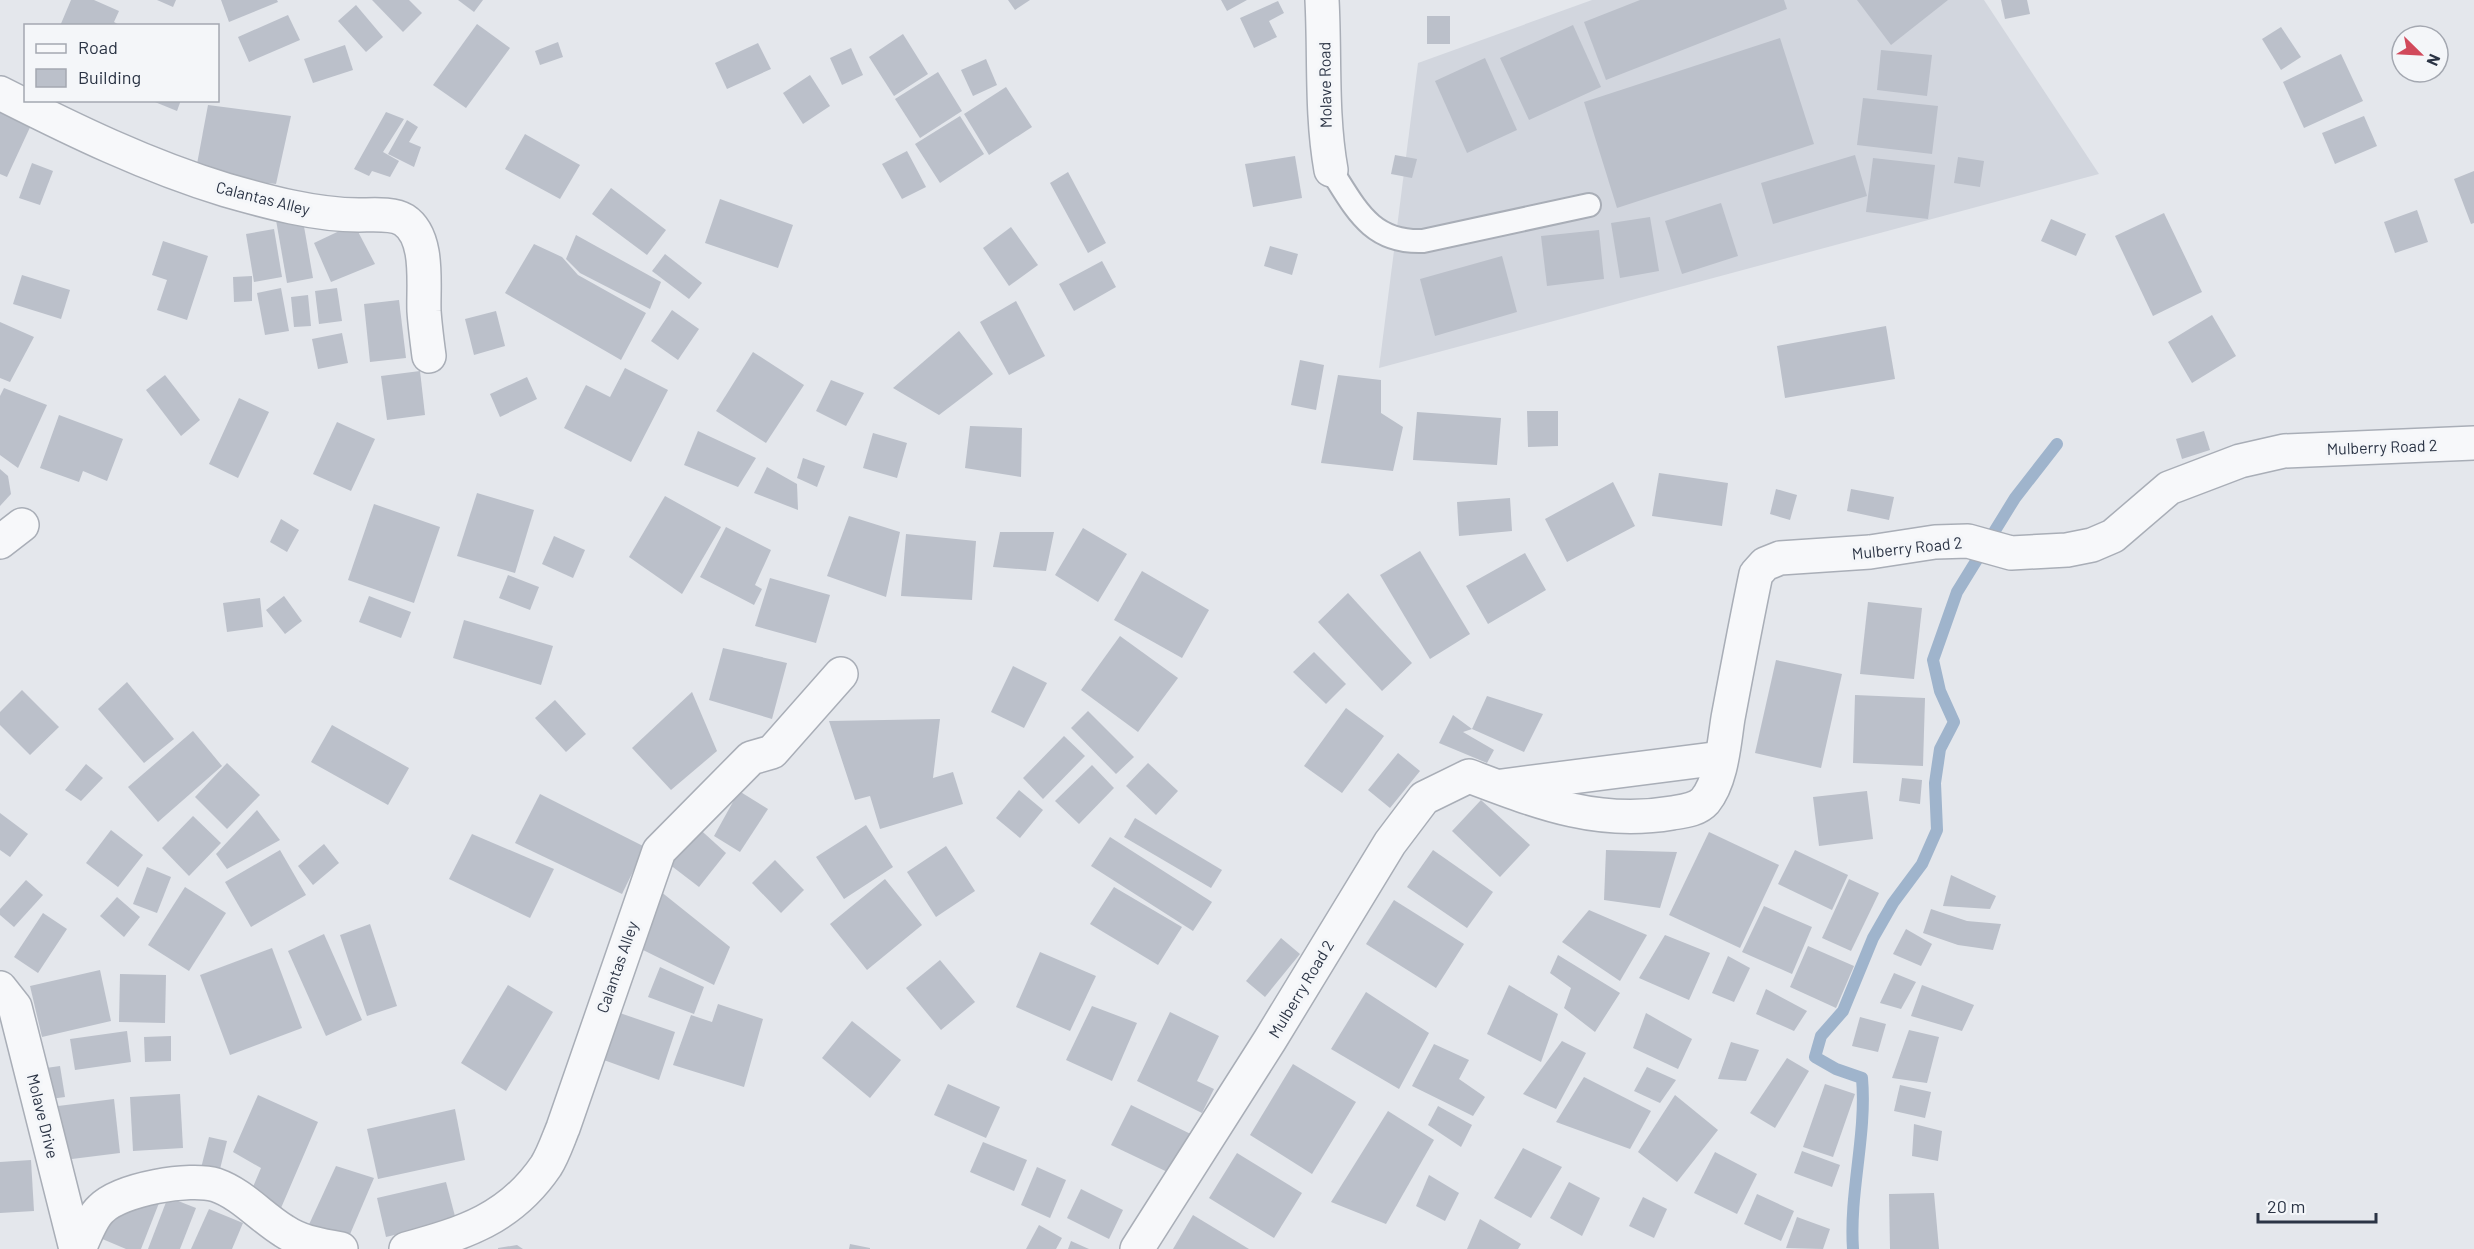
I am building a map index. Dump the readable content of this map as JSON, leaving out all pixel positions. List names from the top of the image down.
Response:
{
  "streets": {
    "street": [
      "Molave Road",
      "Calantas Alley",
      "Mulberry Road 2",
      "Molave Drive"
    ]
  },
  "legend": ["Road", "Building"],
  "scale_bar": "20 m",
  "north": "bottom right"
}
